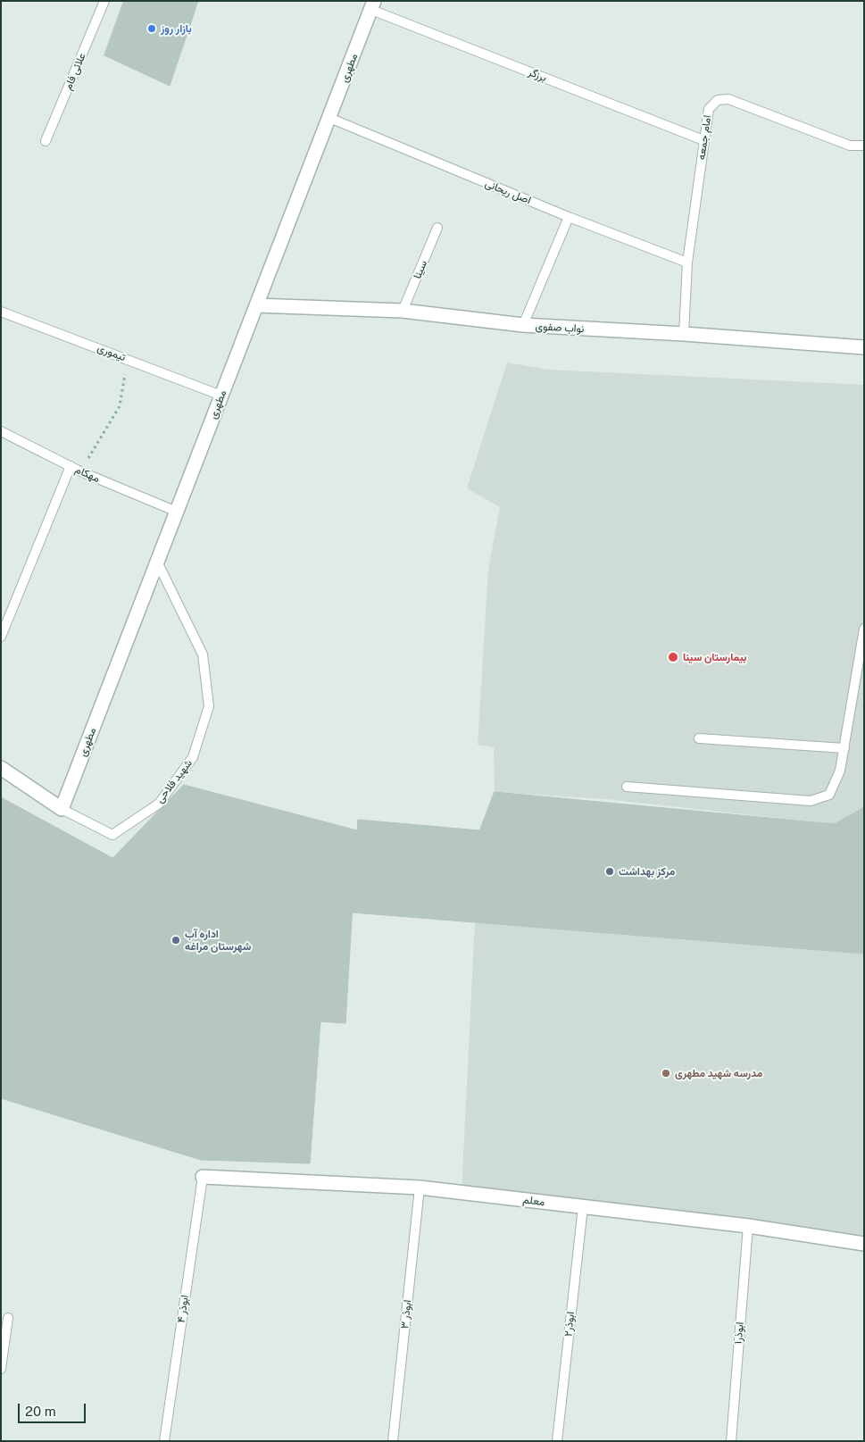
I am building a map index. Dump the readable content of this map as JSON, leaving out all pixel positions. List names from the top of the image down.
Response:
{
  "streets": {
    "street": [
      "مطهری",
      "نواب صفوی",
      "شهید فلاحی",
      "معلم"
    ],
    "lane": [
      "علائی فام",
      "برزگر",
      "امام جمعه",
      "اصل ریحانی",
      "سینا",
      "تیموری",
      "مهکام",
      "ابوذر ۴",
      "ابوذر ۳",
      "ابوذر۲",
      "ابوذر۱"
    ]
  },
  "crossings": [
    ["مطهری", "برزگر"],
    ["مطهری", "اصل ریحانی"],
    ["مطهری", "نواب صفوی"],
    ["مطهری", "تیموری"],
    ["مطهری", "مهکام"],
    ["مطهری", "شهید فلاحی"],
    ["برزگر", "امام جمعه"],
    ["امام جمعه", "اصل ریحانی"],
    ["امام جمعه", "نواب صفوی"],
    ["سینا", "نواب صفوی"],
    ["معلم", "ابوذر ۴"],
    ["معلم", "ابوذر ۳"],
    ["معلم", "ابوذر۲"],
    ["معلم", "ابوذر۱"]
  ],
  "places": [
    "بازار روز",
    "بیمارستان سینا",
    "مرکز بهداشت",
    "اداره آب شهرستان مراغه",
    "مدرسه شهید مطهری"
  ],
  "scale_bar": "20 m"
}
